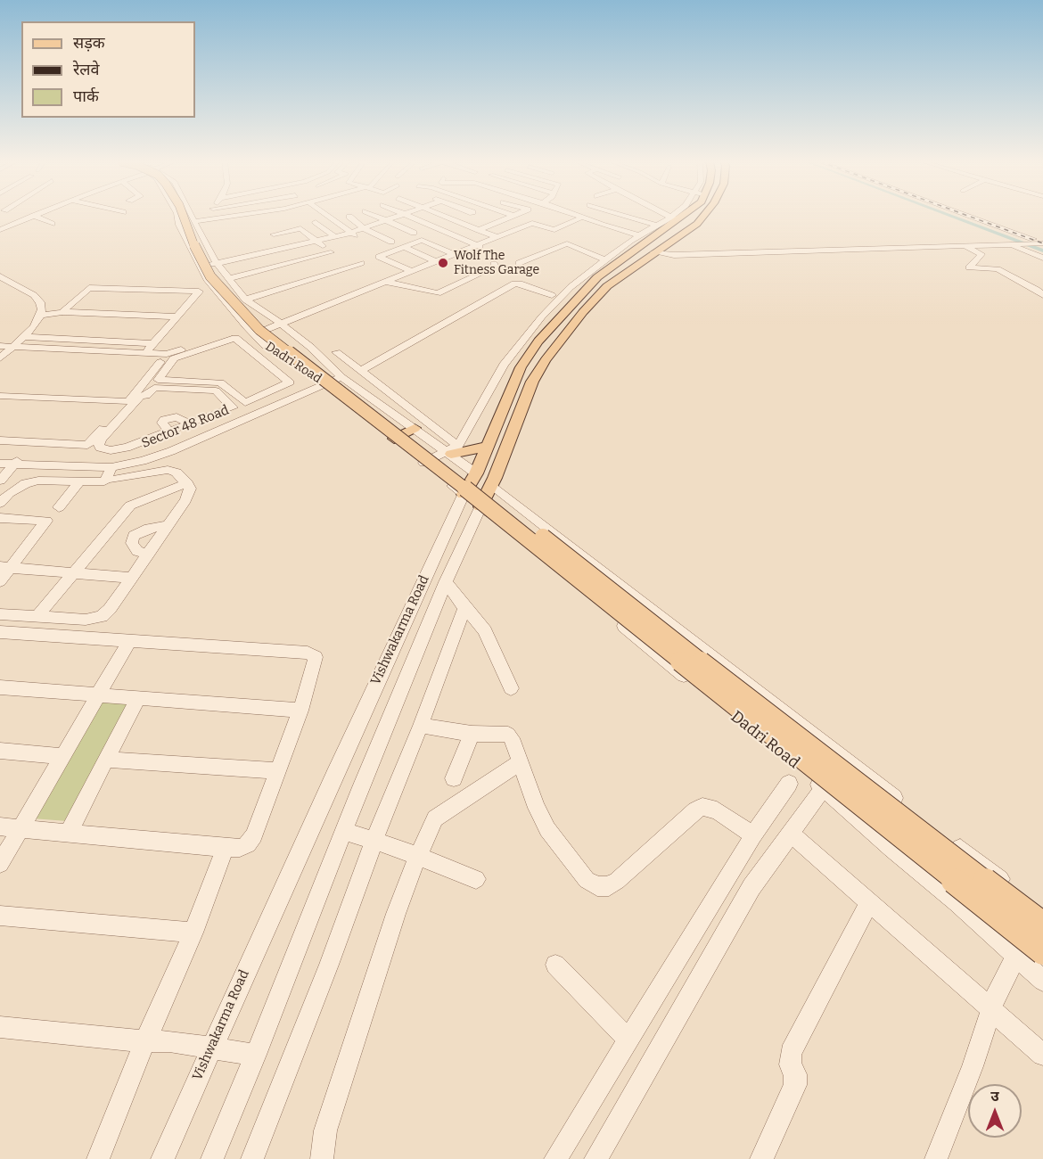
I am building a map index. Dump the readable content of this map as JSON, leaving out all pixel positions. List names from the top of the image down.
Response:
{
  "streets": {
    "main road": ["Vishwakarma Road"],
    "street": ["Dadri Road", "Sector 48 Road"]
  },
  "crossings": [
    ["Dadri Road", "Sector 48 Road"],
    ["Dadri Road", "Vishwakarma Road"]
  ],
  "places": ["Wolf The Fitness Garage"],
  "legend": ["सड़क", "रेलवे", "पार्क"],
  "north": "top"
}
